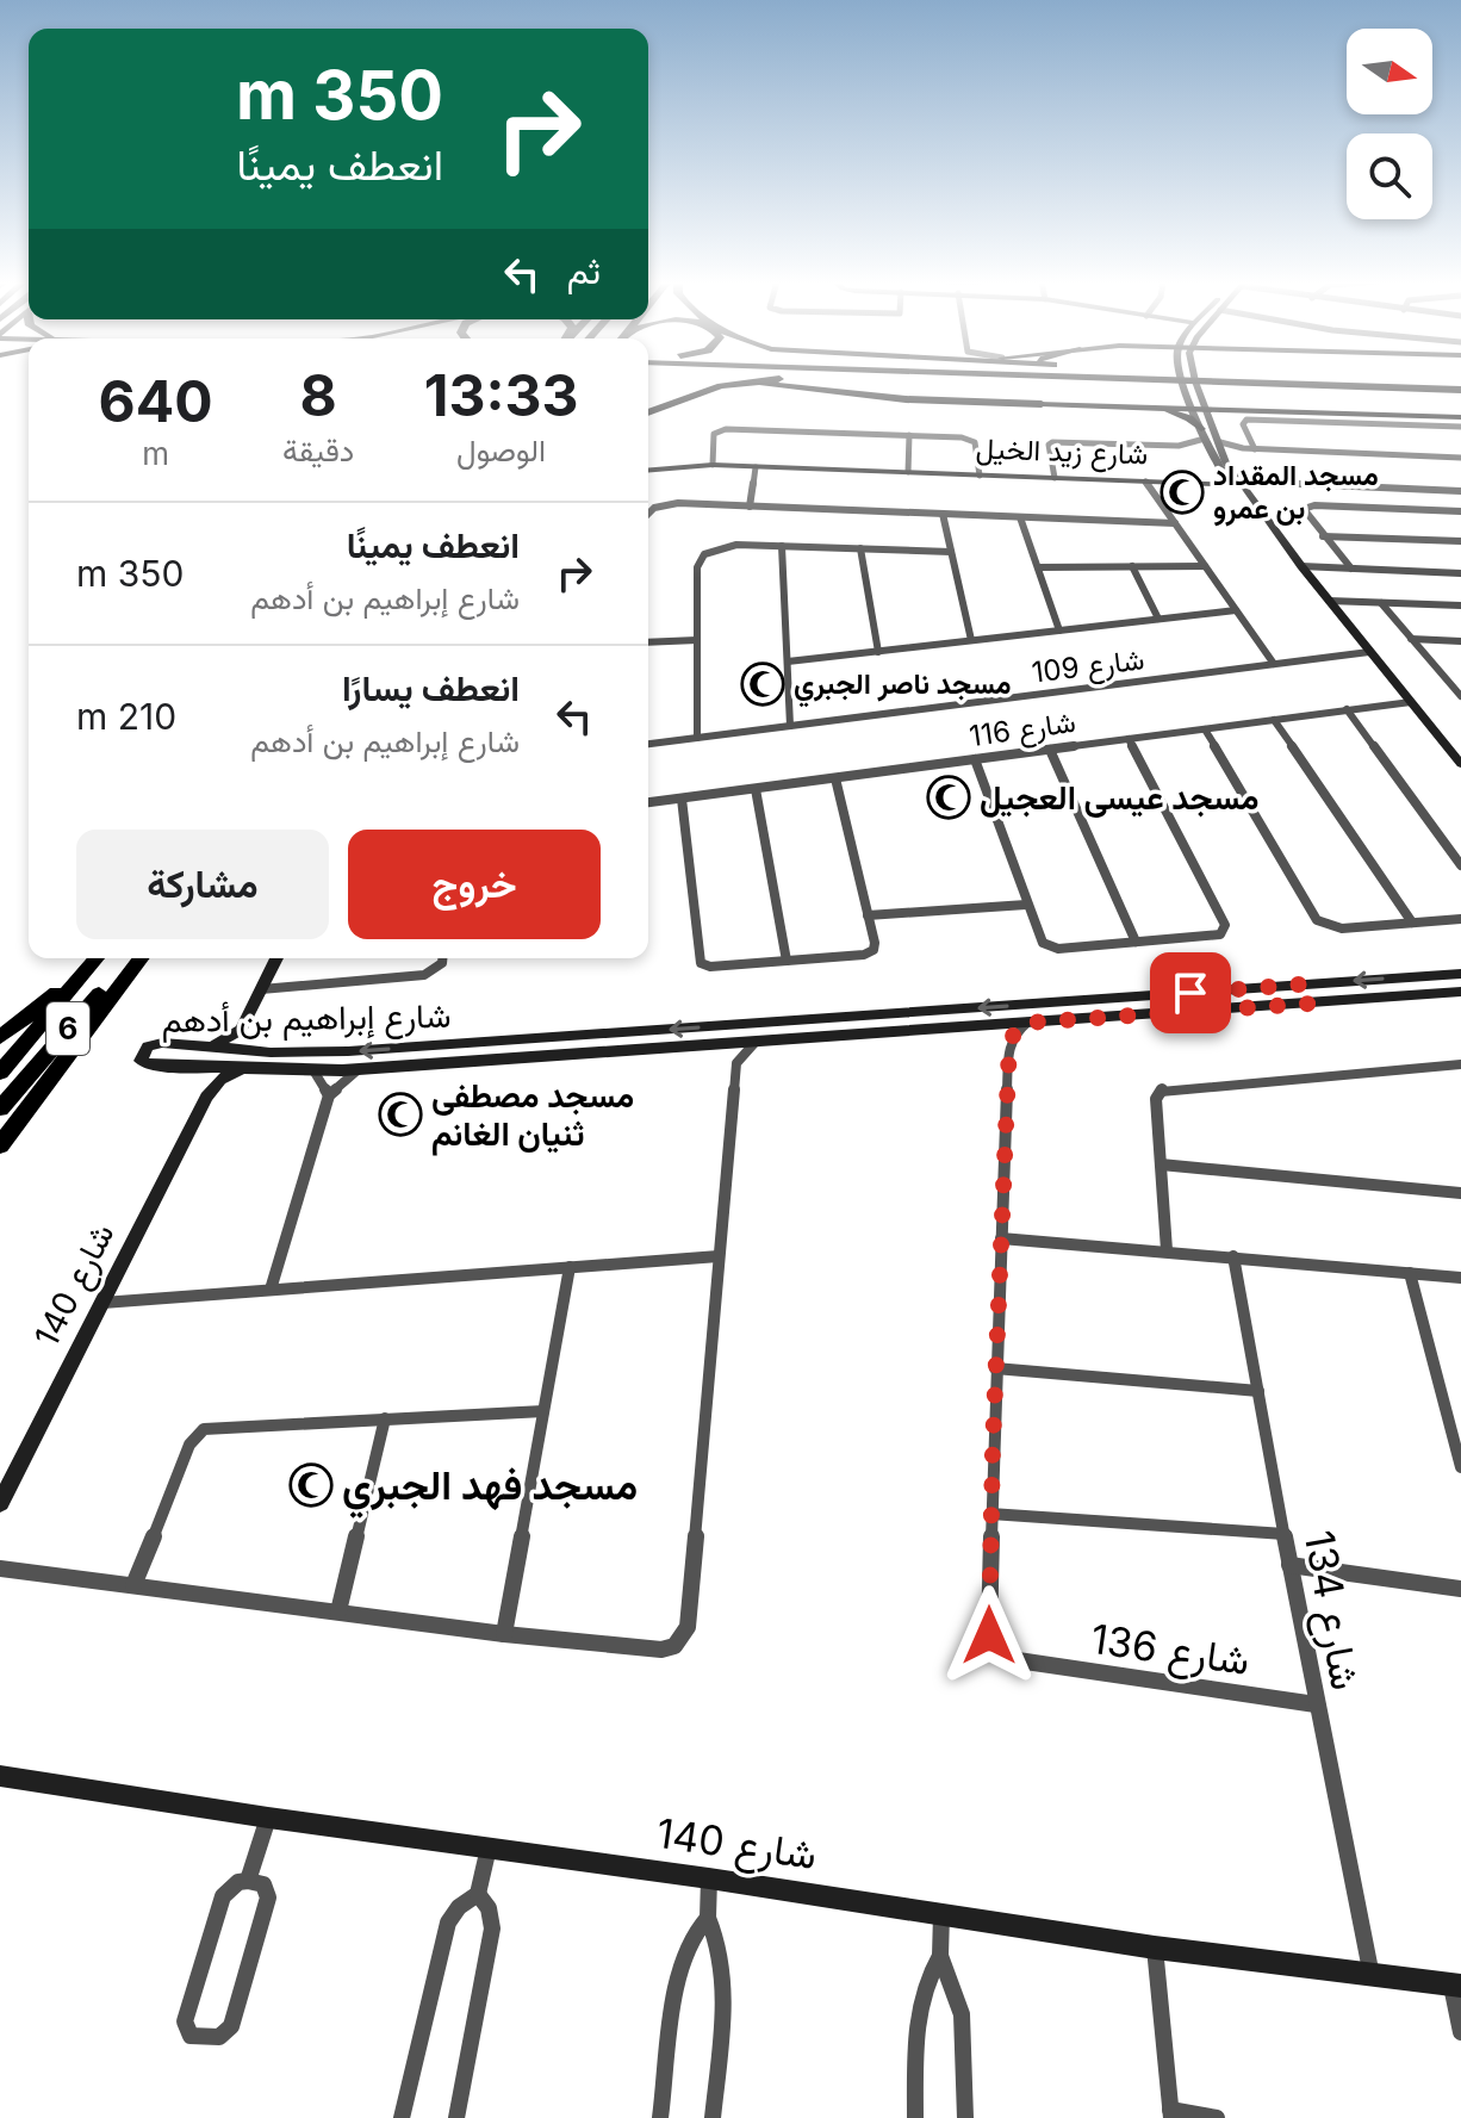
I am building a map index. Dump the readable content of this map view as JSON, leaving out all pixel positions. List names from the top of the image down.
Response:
{
  "streets": {
    "highway": ["6"],
    "street": [
      "شارع زيد الخيل",
      "شارع 109",
      "شارع 116",
      "شارع إبراهيم بن أدهم",
      "شارع 140",
      "شارع 134",
      "شارع 136"
    ]
  },
  "crossings": [
    ["شارع إبراهيم بن أدهم", "شارع 140"],
    ["شارع 140", "شارع 134"],
    ["شارع 134", "شارع 136"]
  ],
  "places": {
    "mosque": [
      "مسجد المقداد بن عمرو",
      "مسجد ناصر الجبري",
      "مسجد عيسى العجيل",
      "مسجد مصطفى ثنيان الغانم",
      "مسجد فهد الجبري"
    ]
  },
  "north": "right",
  "page": {
    "turn": ["350 m", "انعطف يمينًا"],
    "then": "ثم",
    "eta": [
      "13:33",
      "الوصول",
      "8",
      "دقيقة",
      "640",
      "m"
    ],
    "list": [
      {
        "name": "انعطف يمينًا",
        "note": "شارع إبراهيم بن أدهم",
        "value": "350 m"
      },
      {
        "name": "انعطف يسارًا",
        "note": "شارع إبراهيم بن أدهم",
        "value": "210 m"
      }
    ],
    "buttons": ["خروج", "مشاركة"]
  }
}
